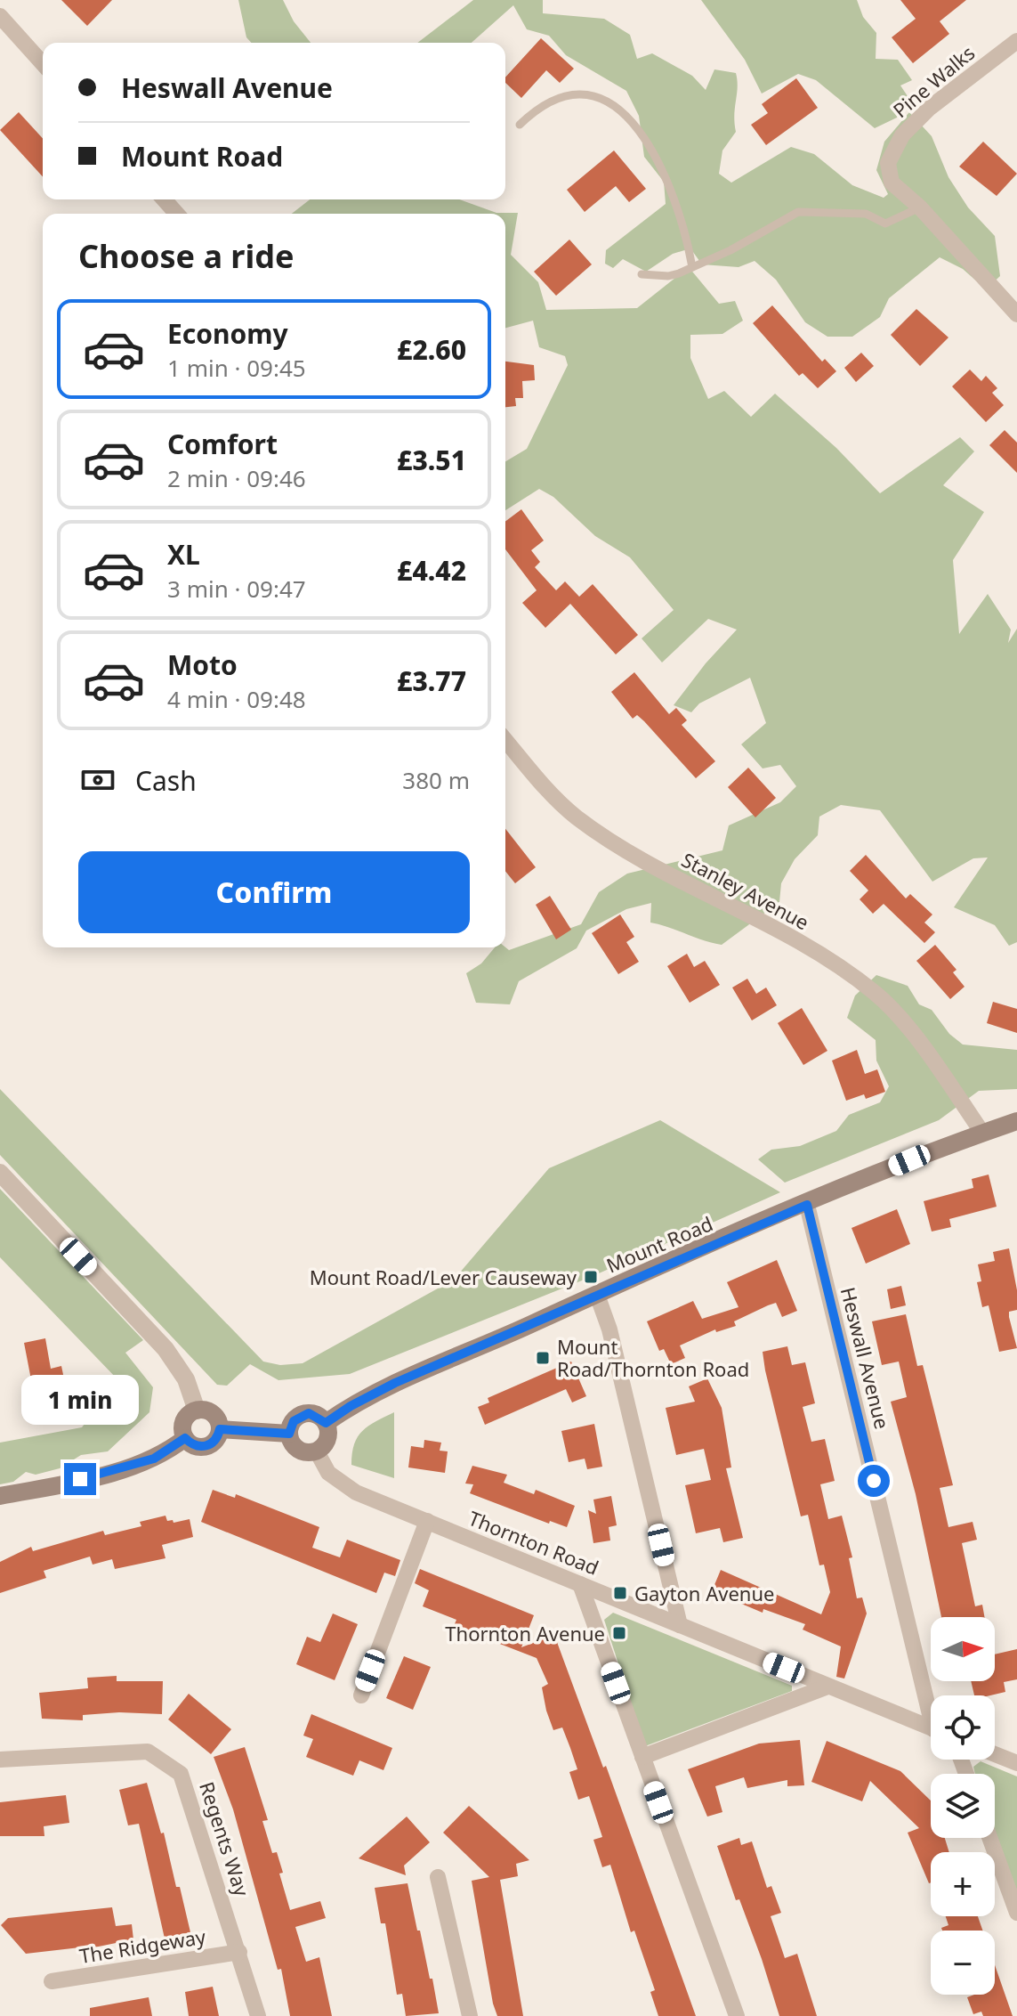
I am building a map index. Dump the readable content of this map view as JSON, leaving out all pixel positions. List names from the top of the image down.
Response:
{
  "streets": {
    "main road": ["Mount Road"],
    "street": [
      "Pine Walks",
      "Stanley Avenue",
      "Heswall Avenue",
      "Thornton Road",
      "Regents Way",
      "The Ridgeway"
    ]
  },
  "crossings": [
    ["Stanley Avenue", "Mount Road"],
    ["Mount Road", "Heswall Avenue"],
    ["Mount Road", "Thornton Road"],
    ["Regents Way", "The Ridgeway"]
  ],
  "places": {
    "transit": [
      "Mount Road/Lever Causeway",
      "Mount Road/Thornton Road",
      "Gayton Avenue",
      "Thornton Avenue"
    ]
  },
  "north": "right",
  "page": {
    "banner": ["Heswall Avenue", "Mount Road"],
    "heading": "Choose a ride",
    "list": [
      {
        "name": "Economy",
        "note": "1 min · 09:45",
        "value": "£2.60"
      },
      {
        "name": "Comfort",
        "note": "2 min · 09:46",
        "value": "£3.51"
      },
      {
        "name": "XL",
        "note": "3 min · 09:47",
        "value": "£4.42"
      },
      {
        "name": "Moto",
        "note": "4 min · 09:48",
        "value": "£3.77"
      }
    ],
    "pay": ["Cash", "380 m"],
    "buttons": "Confirm",
    "bubble": "1 min",
    "map_buttons": ["+", "−"]
  }
}
